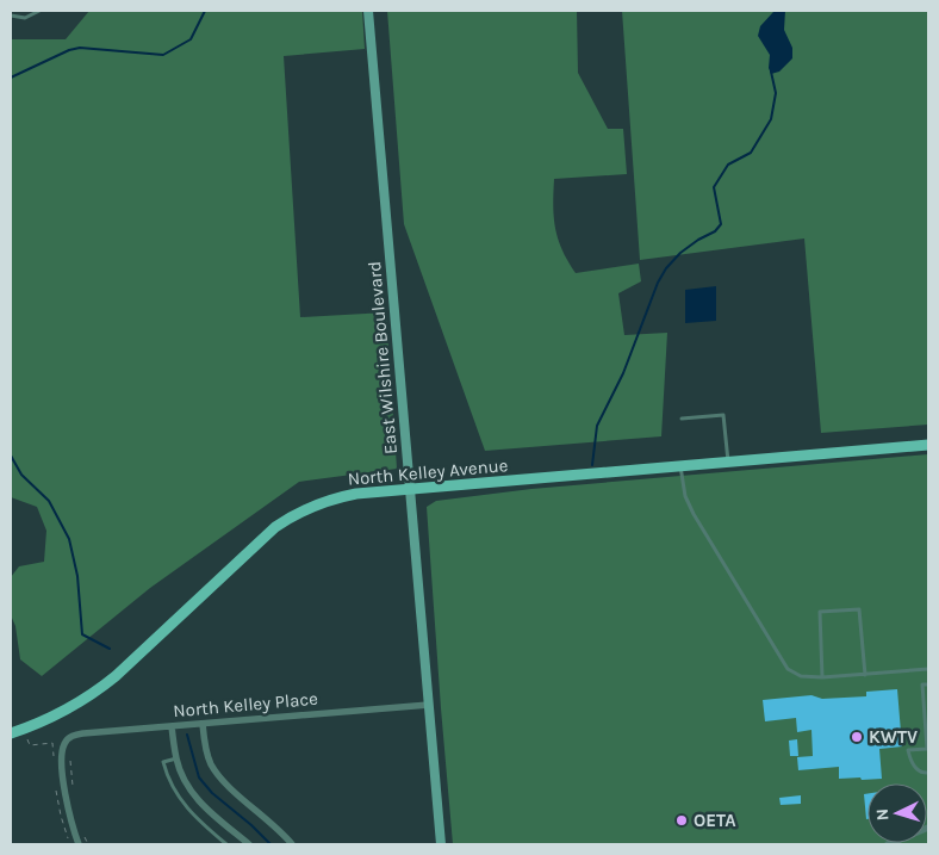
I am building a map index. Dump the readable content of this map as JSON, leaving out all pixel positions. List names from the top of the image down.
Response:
{
  "streets": {
    "main road": ["North Kelley Avenue"],
    "street": ["East Wilshire Boulevard", "North Kelley Place"]
  },
  "crossings": [
    ["East Wilshire Boulevard", "North Kelley Avenue"],
    ["East Wilshire Boulevard", "North Kelley Place"]
  ],
  "places": ["KWTV", "OETA"],
  "north": "left"
}
